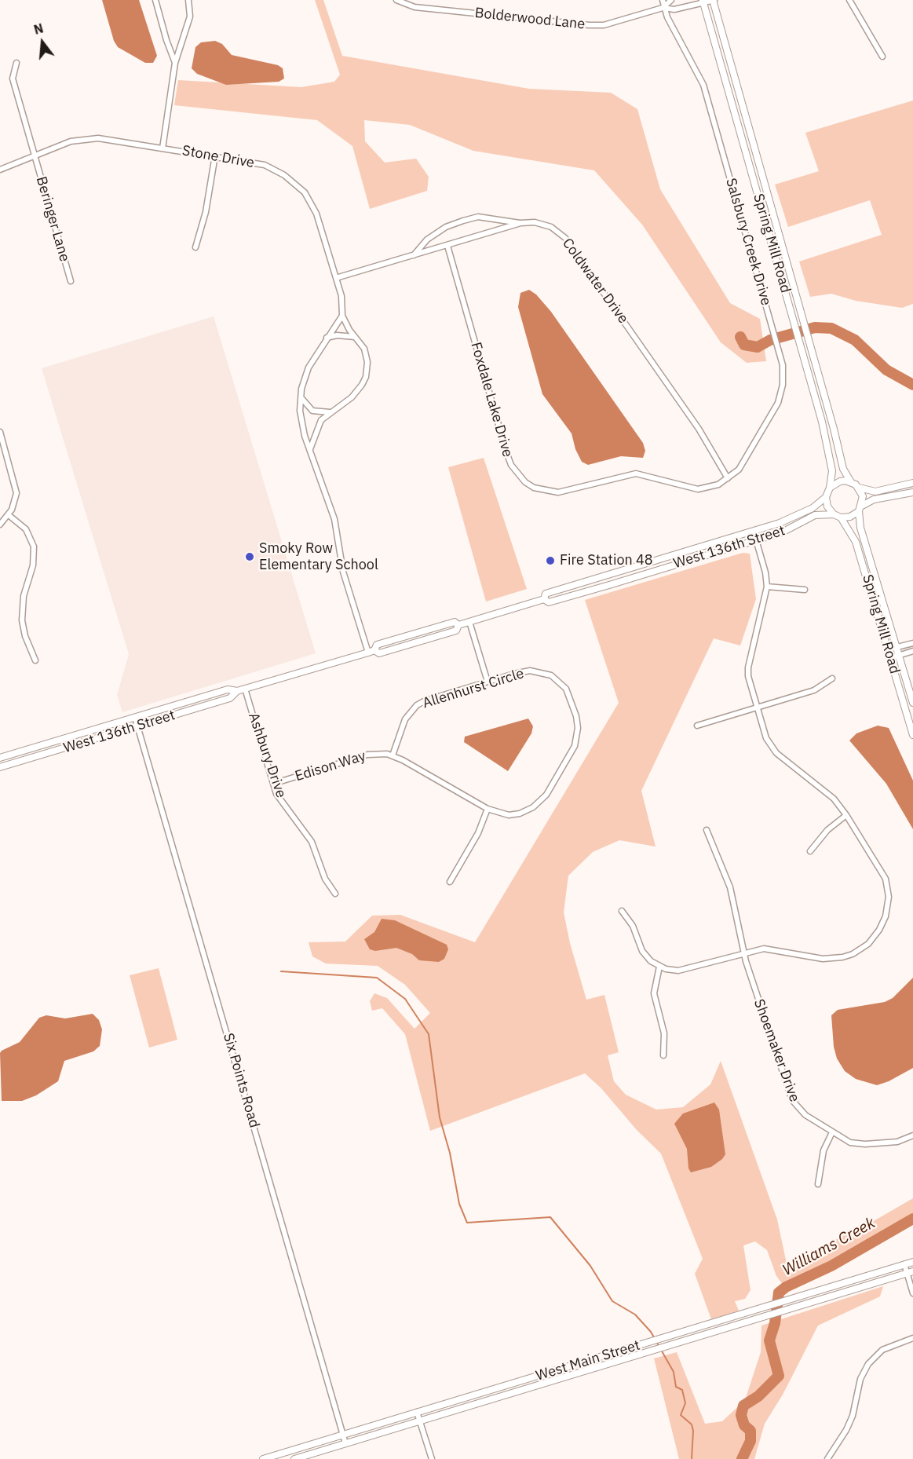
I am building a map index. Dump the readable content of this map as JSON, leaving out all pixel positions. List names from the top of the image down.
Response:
{
  "streets": {
    "street": [
      "Bolderwood Lane",
      "Stone Drive",
      "Beringer Lane",
      "Salsbury Creek Drive",
      "Spring Mill Road",
      "Coldwater Drive",
      "Foxdale Lake Drive",
      "West 136th Street",
      "Allenhurst Circle",
      "Ashbury Drive",
      "Edison Way",
      "Shoemaker Drive",
      "Six Points Road",
      "West Main Street"
    ]
  },
  "crossings": [
    ["Bolderwood Lane", "Salsbury Creek Drive"],
    ["Bolderwood Lane", "Spring Mill Road"],
    ["Stone Drive", "Beringer Lane"],
    ["Stone Drive", "Coldwater Drive"],
    ["Salsbury Creek Drive", "Coldwater Drive"],
    ["Salsbury Creek Drive", "Foxdale Lake Drive"],
    ["Spring Mill Road", "West 136th Street"],
    ["Coldwater Drive", "Foxdale Lake Drive"],
    ["West 136th Street", "Ashbury Drive"],
    ["West 136th Street", "Six Points Road"],
    ["Allenhurst Circle", "Edison Way"],
    ["Ashbury Drive", "Edison Way"],
    ["Six Points Road", "West Main Street"]
  ],
  "water": ["Williams Creek"],
  "places": ["Smoky Row Elementary School", "Fire Station 48"],
  "north": "top"
}
